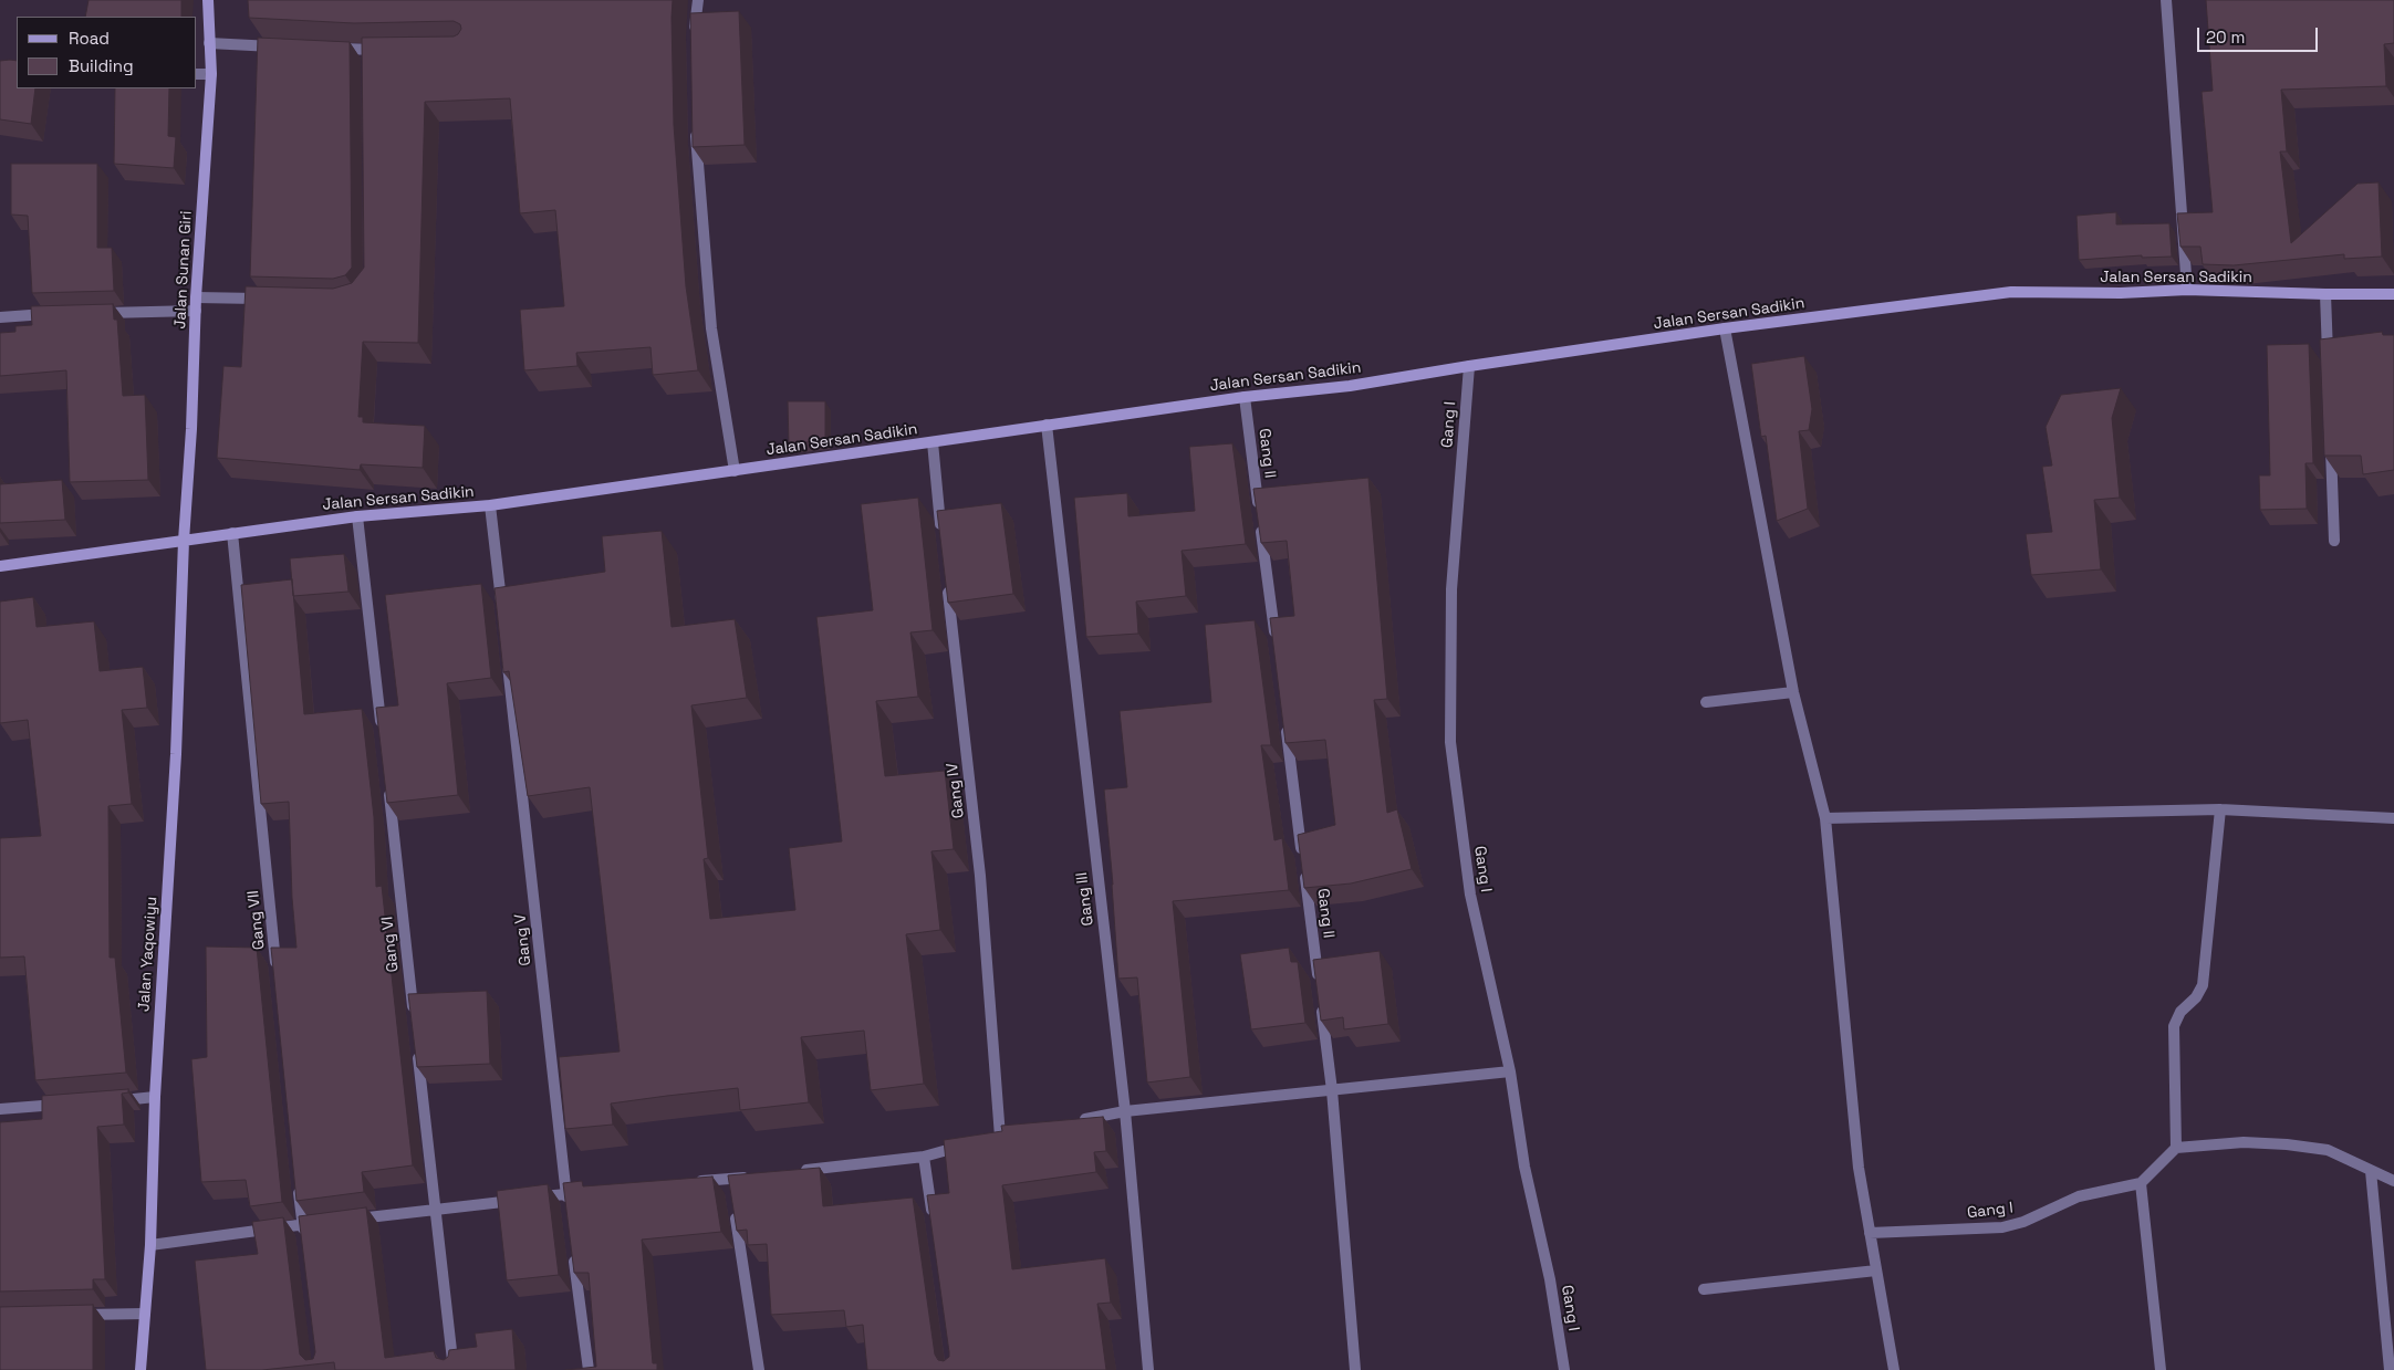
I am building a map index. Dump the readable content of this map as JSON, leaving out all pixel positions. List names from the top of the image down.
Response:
{
  "streets": {
    "main road": ["Jalan Sunan Giri", "Jalan Sersan Sadikin", "Jalan Yaqowiyu"],
    "street": [
      "Gang I",
      "Gang II",
      "Gang IV",
      "Gang III",
      "Gang VII",
      "Gang V",
      "Gang VI"
    ]
  },
  "crossings": [
    ["Jalan Sunan Giri", "Jalan Sersan Sadikin"],
    ["Jalan Sunan Giri", "Jalan Yaqowiyu"],
    ["Jalan Sersan Sadikin", "Gang I"],
    ["Jalan Sersan Sadikin", "Gang II"],
    ["Jalan Sersan Sadikin", "Gang III"],
    ["Jalan Sersan Sadikin", "Gang VII"],
    ["Jalan Sersan Sadikin", "Jalan Yaqowiyu"]
  ],
  "legend": ["Road", "Building"],
  "scale_bar": "20 m"
}
